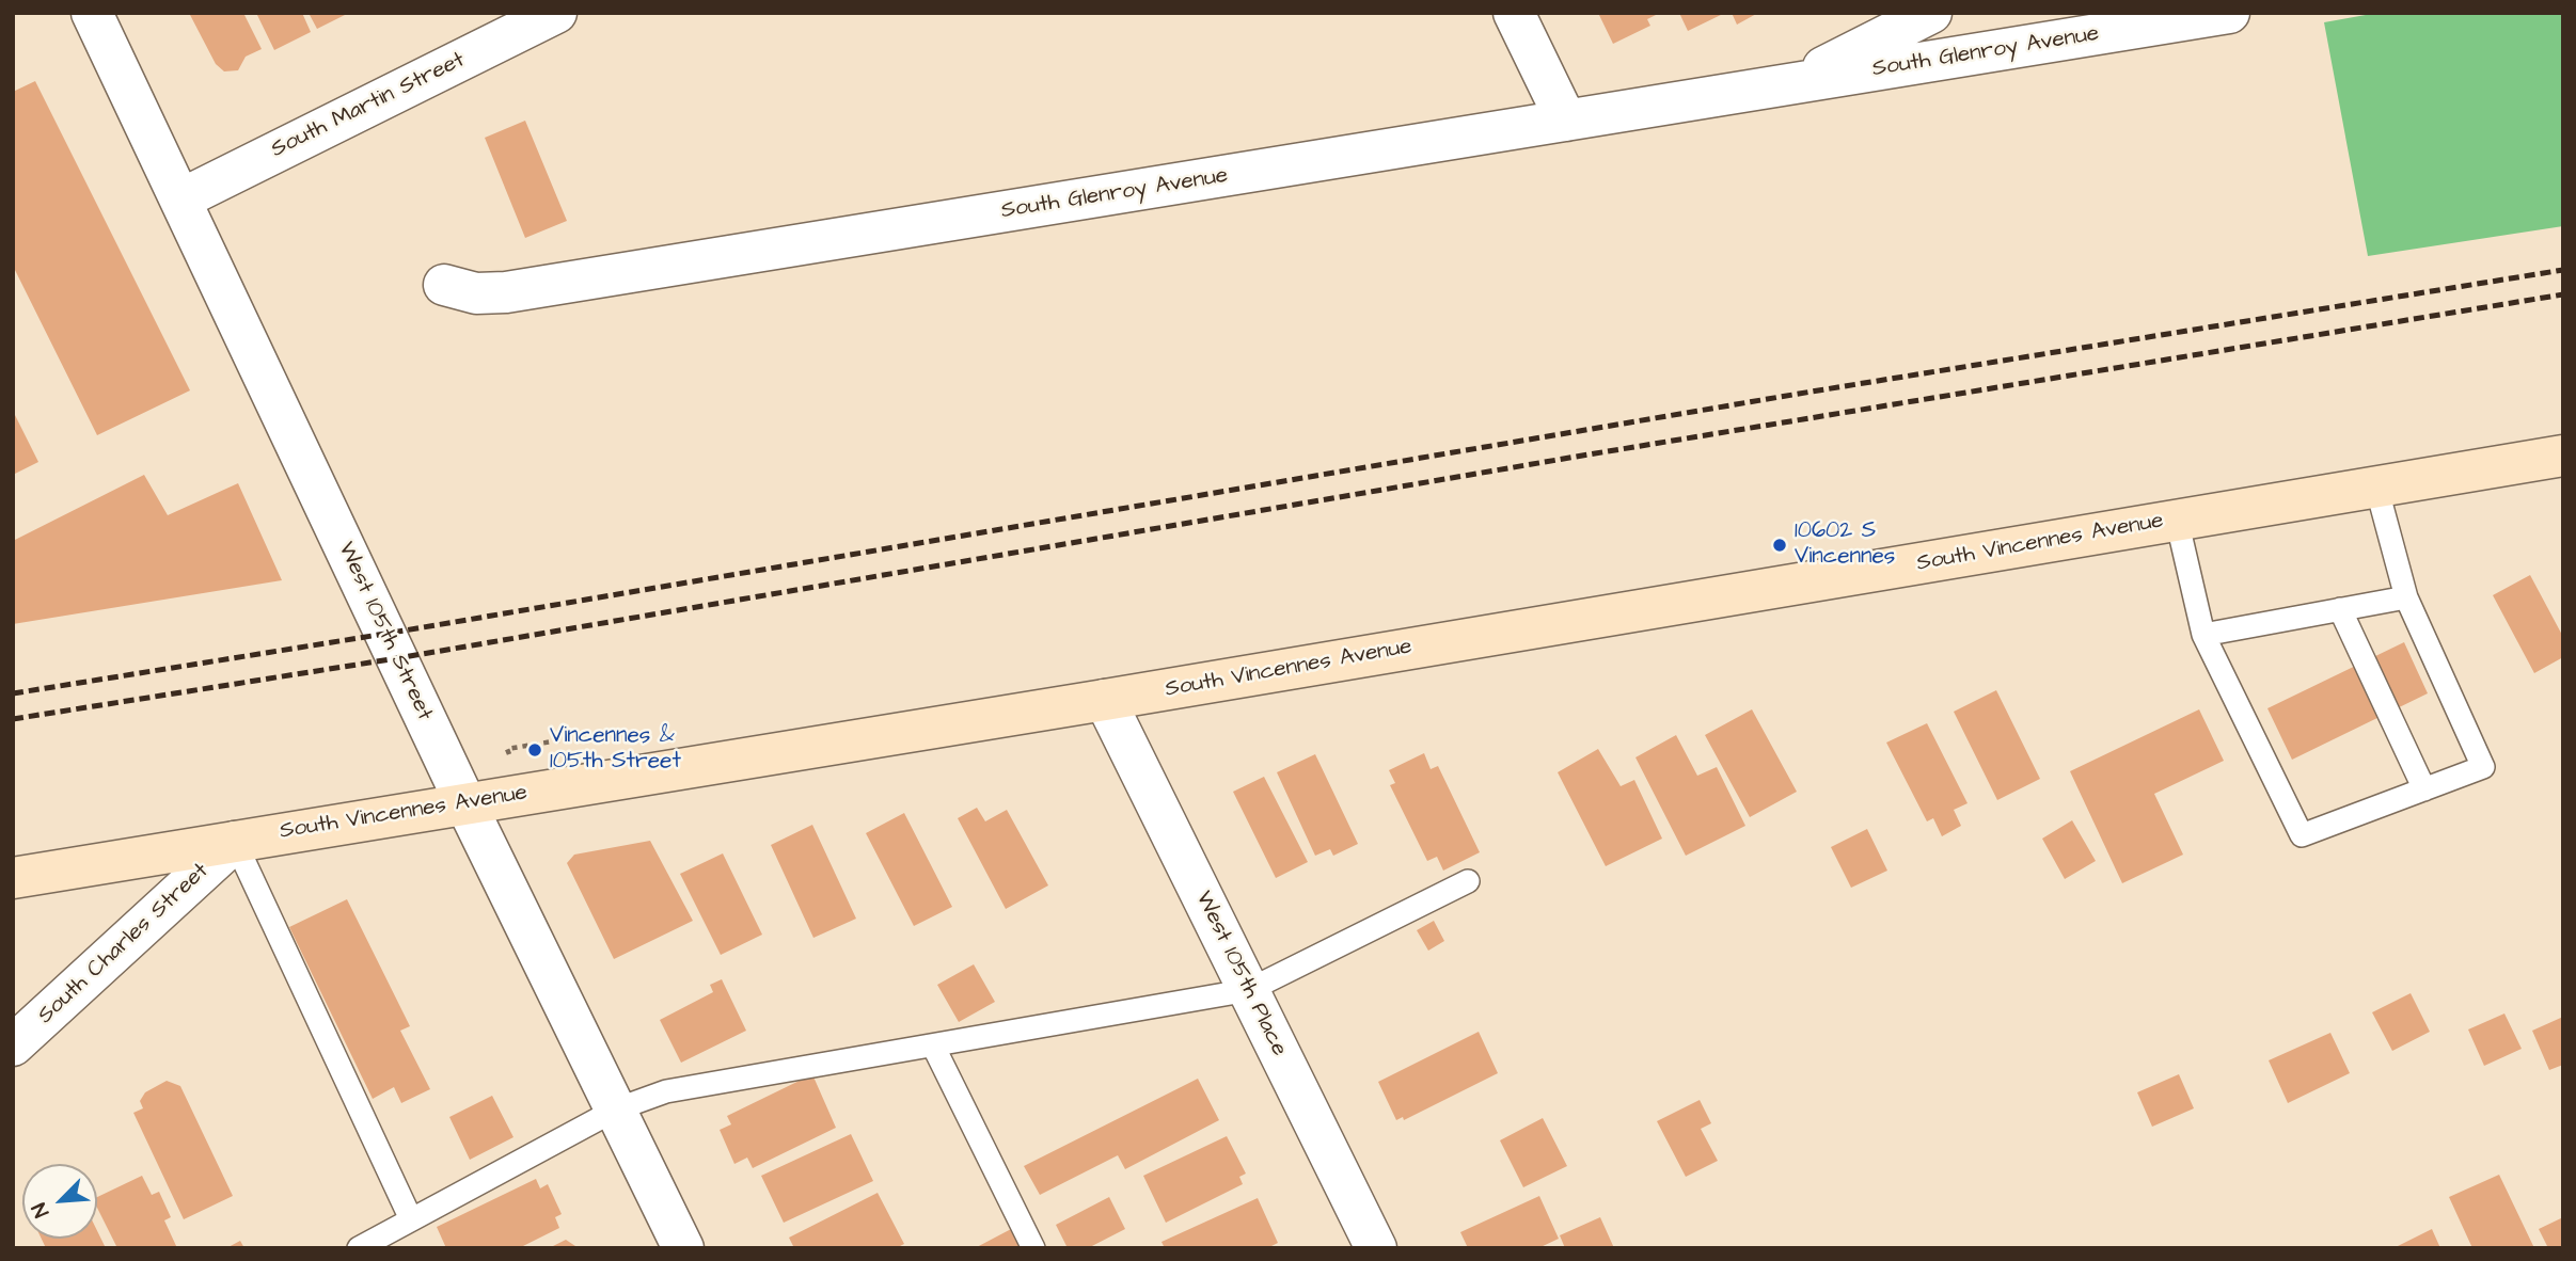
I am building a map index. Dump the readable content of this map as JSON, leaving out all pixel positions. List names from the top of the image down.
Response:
{
  "streets": {
    "main road": ["South Vincennes Avenue"],
    "street": [
      "South Glenroy Avenue",
      "South Martin Street",
      "West 105th Street",
      "South Charles Street",
      "West 105th Place"
    ]
  },
  "crossings": [
    ["South Martin Street", "West 105th Street"],
    ["South Vincennes Avenue", "West 105th Street"],
    ["South Vincennes Avenue", "South Charles Street"],
    ["South Vincennes Avenue", "West 105th Place"]
  ],
  "places": ["10602 S Vincennes", "Vincennes & 105th Street"],
  "north": "bottom left"
}
